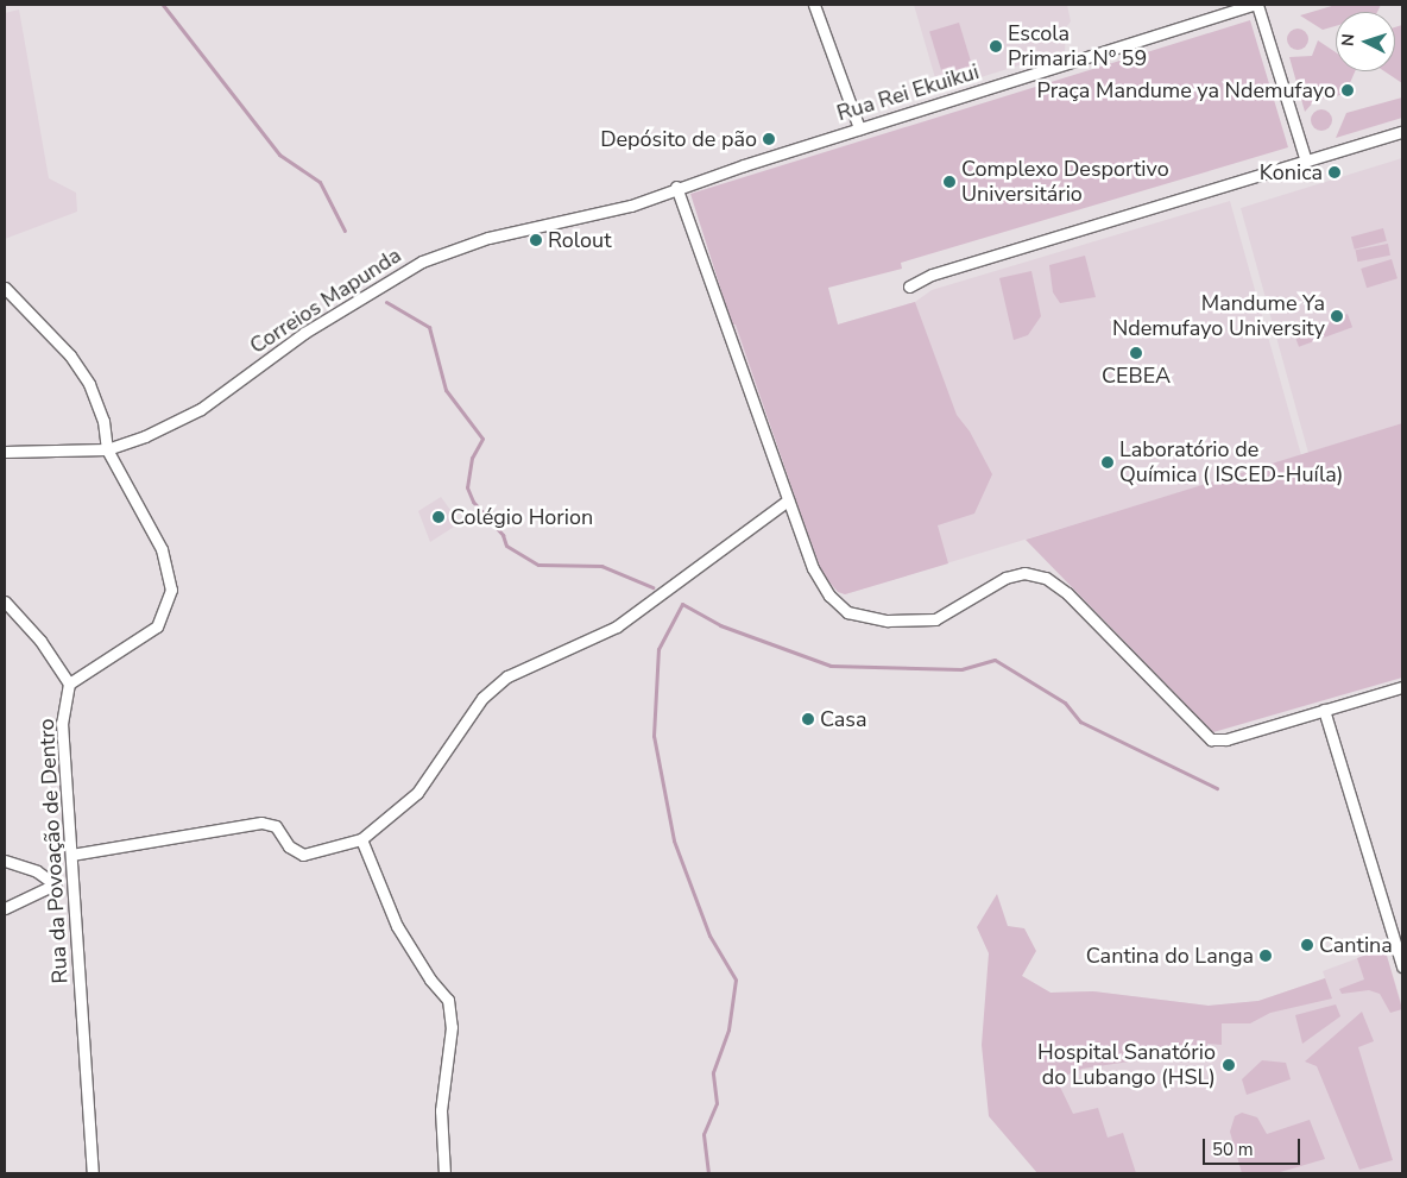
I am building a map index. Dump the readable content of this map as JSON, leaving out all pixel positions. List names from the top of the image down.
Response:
{
  "streets": {
    "street": ["Rua Rei Ekuikui", "Correios Mapunda", "Rua da Povoação de Dentro"]
  },
  "crossings": [
    ["Rua Rei Ekuikui", "Correios Mapunda"]
  ],
  "places": [
    "Escola Primaria Nº 59",
    "Praça Mandume ya Ndemufayo",
    "Depósito de pão",
    "Konica",
    "Complexo Desportivo Universitário",
    "Rolout",
    "Mandume Ya Ndemufayo University",
    "CEBEA",
    "Laboratório de Química ( ISCED-Huíla)",
    "Colégio Horion",
    "Casa",
    "Cantina",
    "Cantina do Langa",
    "Hospital Sanatório do Lubango (HSL)"
  ],
  "scale_bar": "50 m",
  "north": "left"
}
